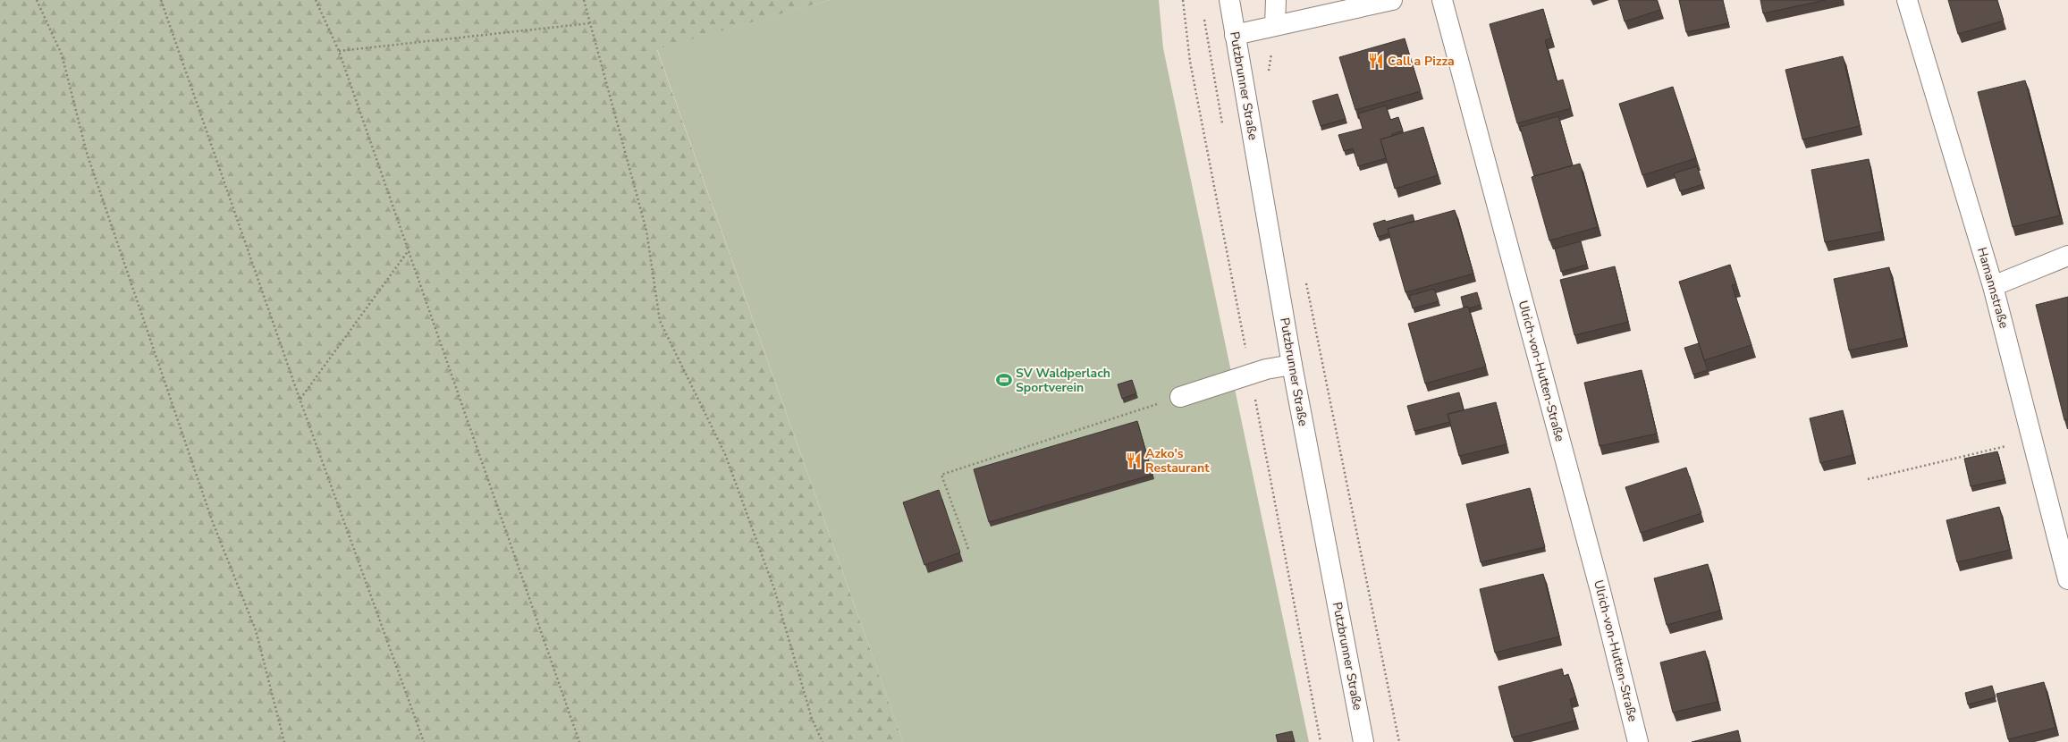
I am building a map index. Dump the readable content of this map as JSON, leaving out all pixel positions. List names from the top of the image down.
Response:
{
  "streets": {
    "street": ["Putzbrunner Straße", "Hamannstraße", "Ulrich-von-Hutten-Straße"]
  },
  "places": {
    "restaurant": ["Call a Pizza", "Azko's Restaurant"],
    "sports": ["SV Waldperlach Sportverein"]
  }
}
